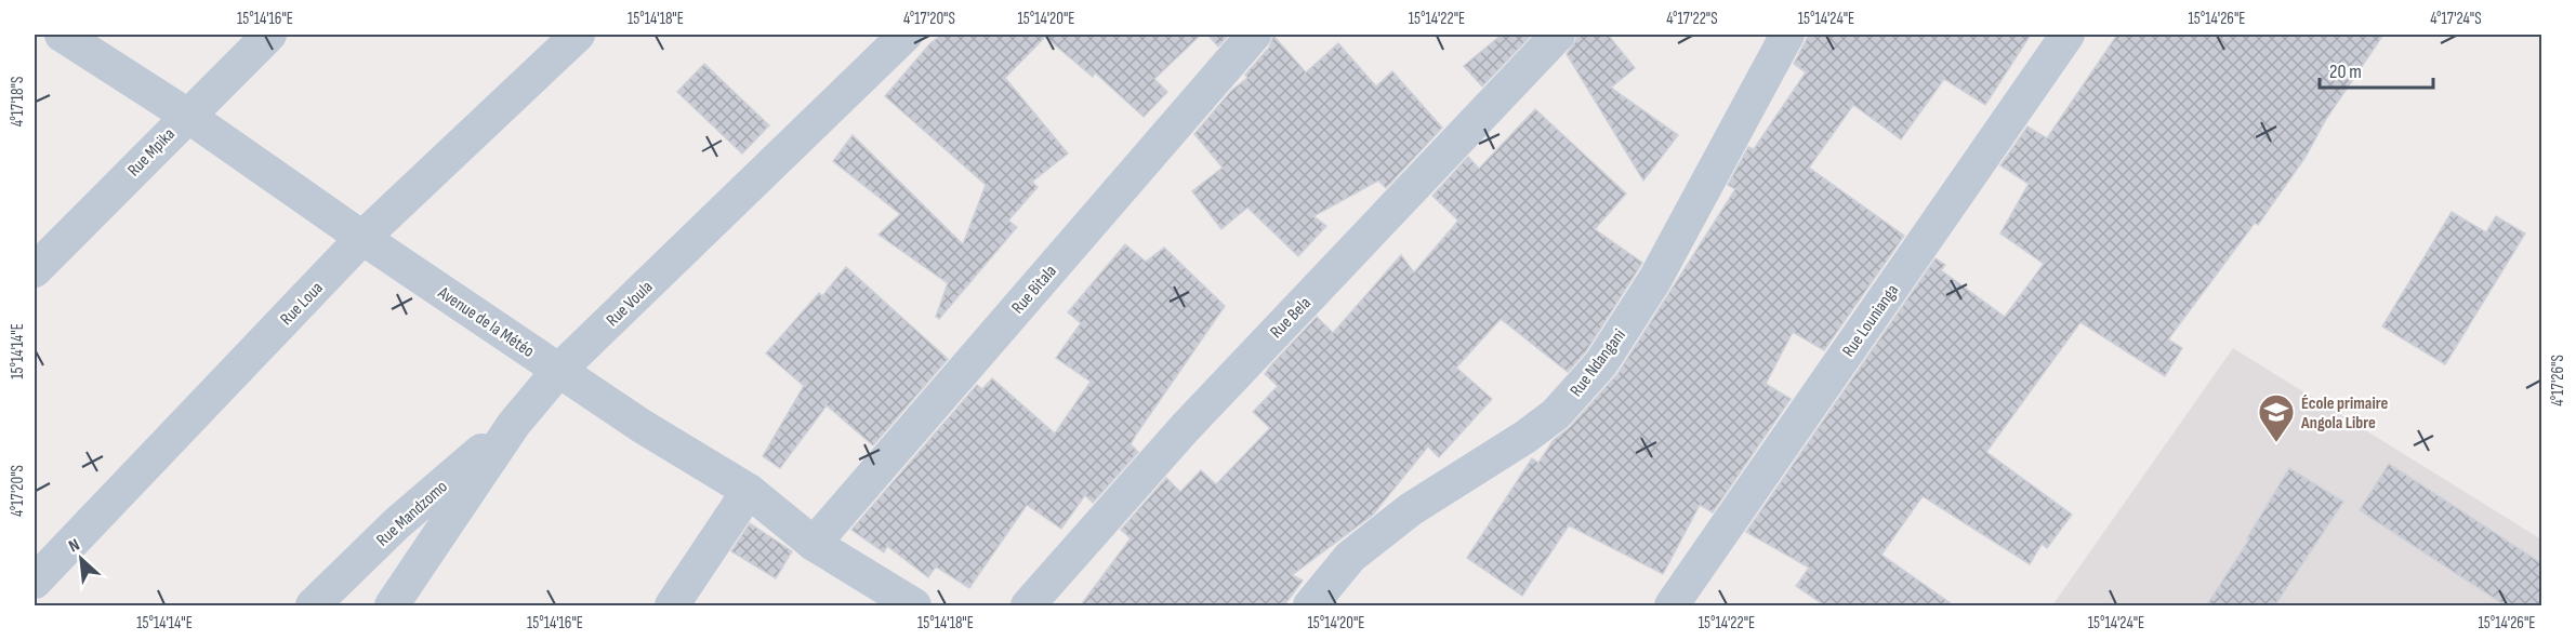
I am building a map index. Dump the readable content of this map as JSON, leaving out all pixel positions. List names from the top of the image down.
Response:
{
  "streets": {
    "street": [
      "Rue Mpika",
      "Rue Bitala",
      "Rue Loua",
      "Rue Voula",
      "Rue Bela",
      "Rue Lounianga",
      "Avenue de la Météo",
      "Rue Ndangani",
      "Rue Mandzomo"
    ]
  },
  "crossings": [
    ["Rue Mpika", "Avenue de la Météo"],
    ["Rue Bitala", "Avenue de la Météo"],
    ["Rue Loua", "Avenue de la Météo"],
    ["Rue Voula", "Avenue de la Météo"],
    ["Rue Voula", "Rue Mandzomo"]
  ],
  "places": {
    "school or university": ["École primaire Angola Libre"]
  },
  "scale_bar": "20 m",
  "north": "top left",
  "coordinates": [
    "15°14'16\"E",
    "15°14'18\"E",
    "4°17'20\"S",
    "15°14'20\"E",
    "15°14'22\"E",
    "4°17'22\"S",
    "15°14'24\"E",
    "15°14'26\"E",
    "4°17'24\"S",
    "4°17'18\"S",
    "15°14'14\"E",
    "4°17'26\"S"
  ]
}
